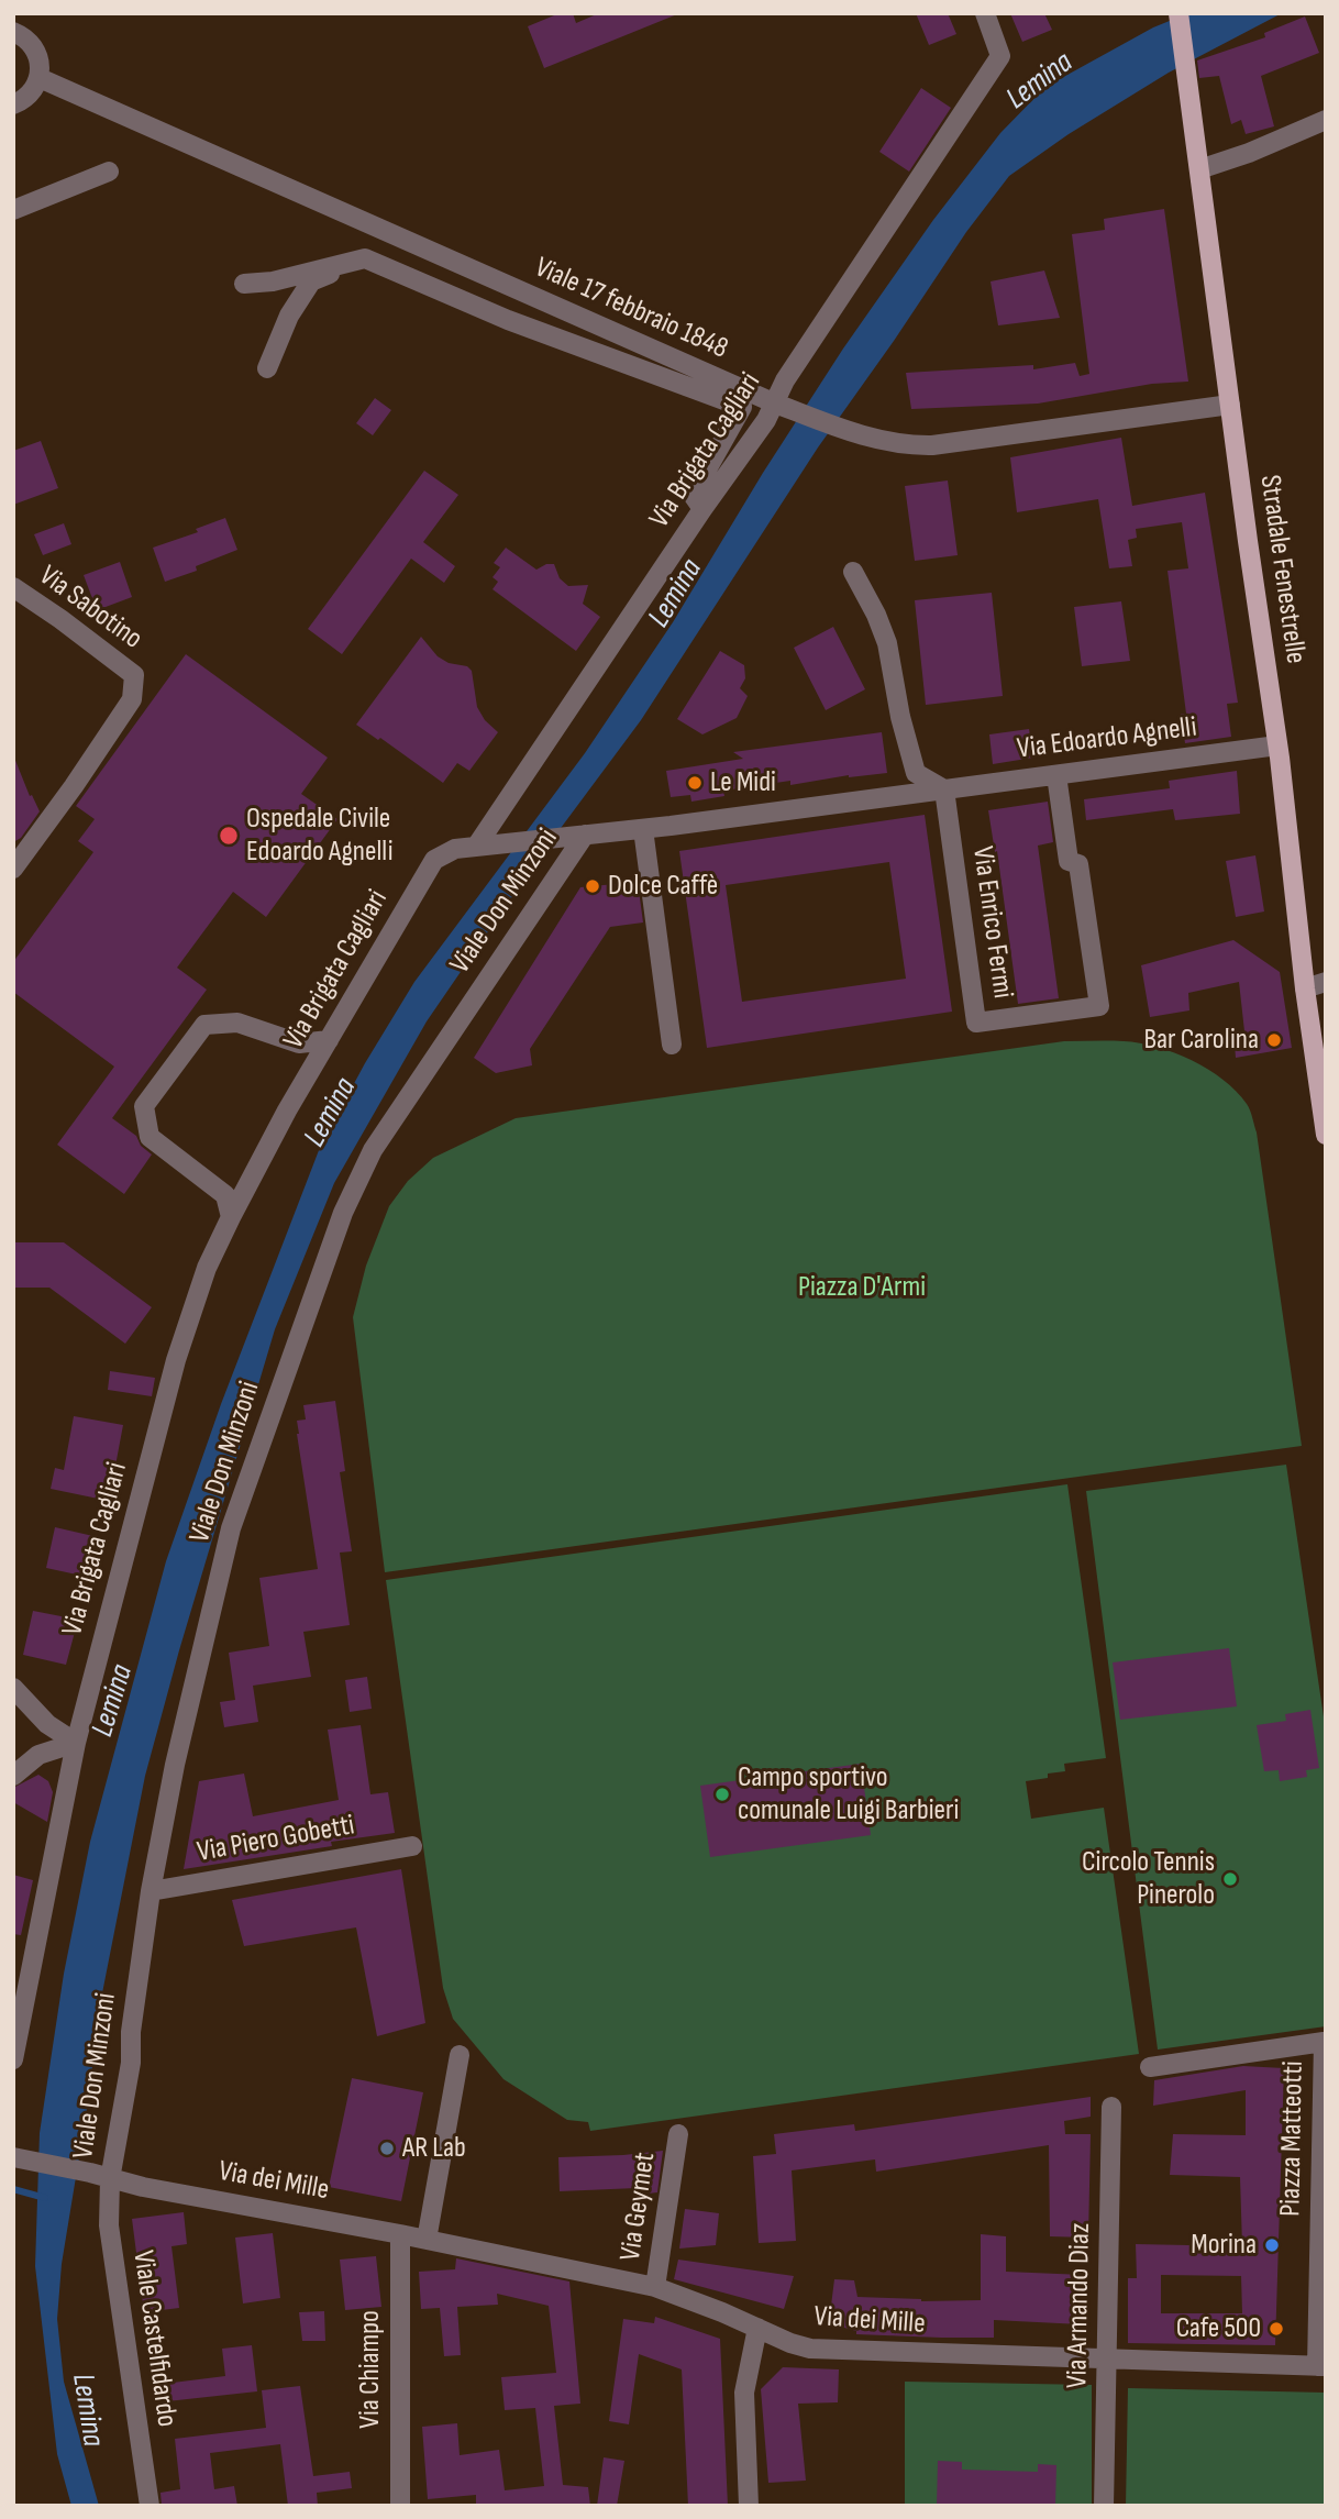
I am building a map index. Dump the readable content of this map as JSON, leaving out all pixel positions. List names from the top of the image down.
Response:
{
  "streets": {
    "main road": ["Stradale Fenestrelle"],
    "street": [
      "Viale 17 febbraio 1848",
      "Via Brigata Cagliari",
      "Via Sabotino",
      "Via Edoardo Agnelli",
      "Viale Don Minzoni",
      "Via Enrico Fermi",
      "Via Piero Gobetti",
      "Piazza Matteotti",
      "Via dei Mille",
      "Via Geymet",
      "Via Armando Diaz",
      "Viale Castelfidardo",
      "Via Chiampo"
    ]
  },
  "crossings": [
    ["Viale 17 febbraio 1848", "Via Brigata Cagliari"],
    ["Viale 17 febbraio 1848", "Stradale Fenestrelle"],
    ["Via Brigata Cagliari", "Via Edoardo Agnelli"],
    ["Stradale Fenestrelle", "Via Edoardo Agnelli"],
    ["Via Edoardo Agnelli", "Viale Don Minzoni"],
    ["Via Edoardo Agnelli", "Via Enrico Fermi"],
    ["Viale Don Minzoni", "Via Piero Gobetti"],
    ["Viale Don Minzoni", "Via dei Mille"],
    ["Viale Don Minzoni", "Viale Castelfidardo"],
    ["Piazza Matteotti", "Via dei Mille"],
    ["Via dei Mille", "Via Geymet"],
    ["Via dei Mille", "Via Armando Diaz"],
    ["Via dei Mille", "Viale Castelfidardo"],
    ["Via dei Mille", "Via Chiampo"]
  ],
  "water": ["Lemina"],
  "parks": ["Piazza D'Armi"],
  "places": [
    "Le Midi",
    "Ospedale Civile Edoardo Agnelli",
    "Dolce Caffè",
    "Bar Carolina",
    "Campo sportivo comunale Luigi Barbieri",
    "Circolo Tennis Pinerolo",
    "AR Lab",
    "Morina",
    "Cafe 500"
  ]
}
